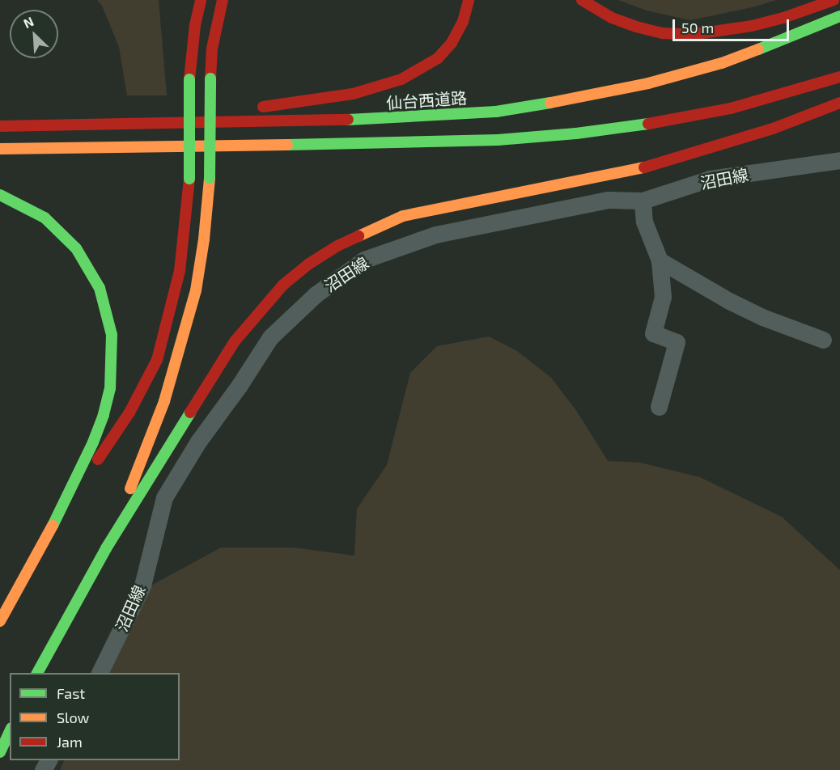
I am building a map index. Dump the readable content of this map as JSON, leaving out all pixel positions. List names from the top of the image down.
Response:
{
  "streets": {
    "highway": ["仙台西道路"],
    "street": ["沼田線"]
  },
  "legend": ["Fast", "Slow", "Jam"],
  "scale_bar": "50 m",
  "north": "top left"
}
